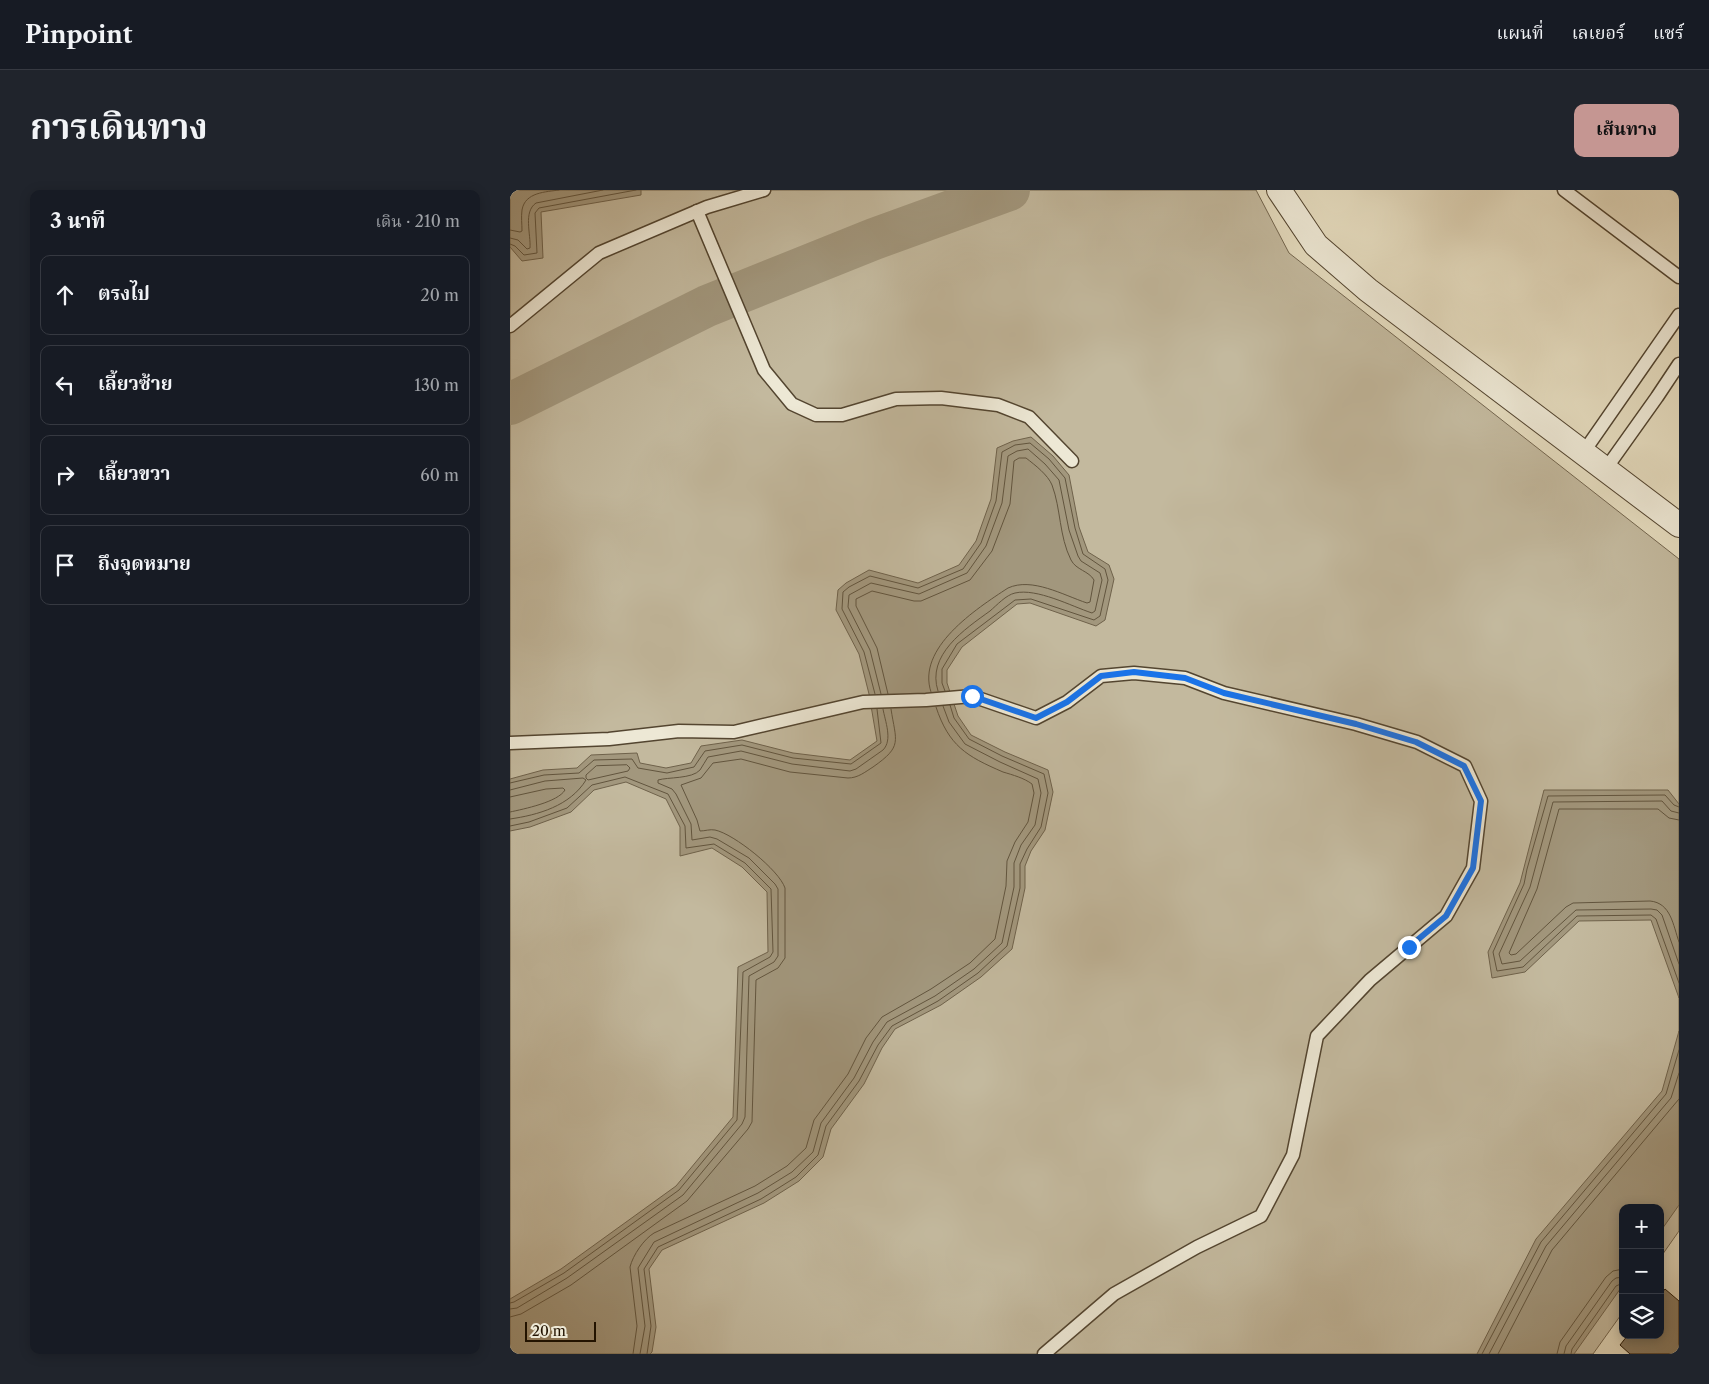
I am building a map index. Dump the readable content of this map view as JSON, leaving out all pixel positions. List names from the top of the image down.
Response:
{
  "scale_bar": "20 m",
  "page": {
    "header": "Pinpoint",
    "nav": ["แผนที่", "เลเยอร์", "แชร์"],
    "title": "การเดินทาง",
    "buttons": "เส้นทาง",
    "heading": ["3 นาที", "เดิน · 210 m"],
    "list": [
      ["ตรงไป", "20 m"],
      ["เลี้ยวซ้าย", "130 m"],
      ["เลี้ยวขวา", "60 m"],
      "ถึงจุดหมาย"
    ],
    "map_buttons": ["+", "−"],
    "scale": "20 m"
  }
}
